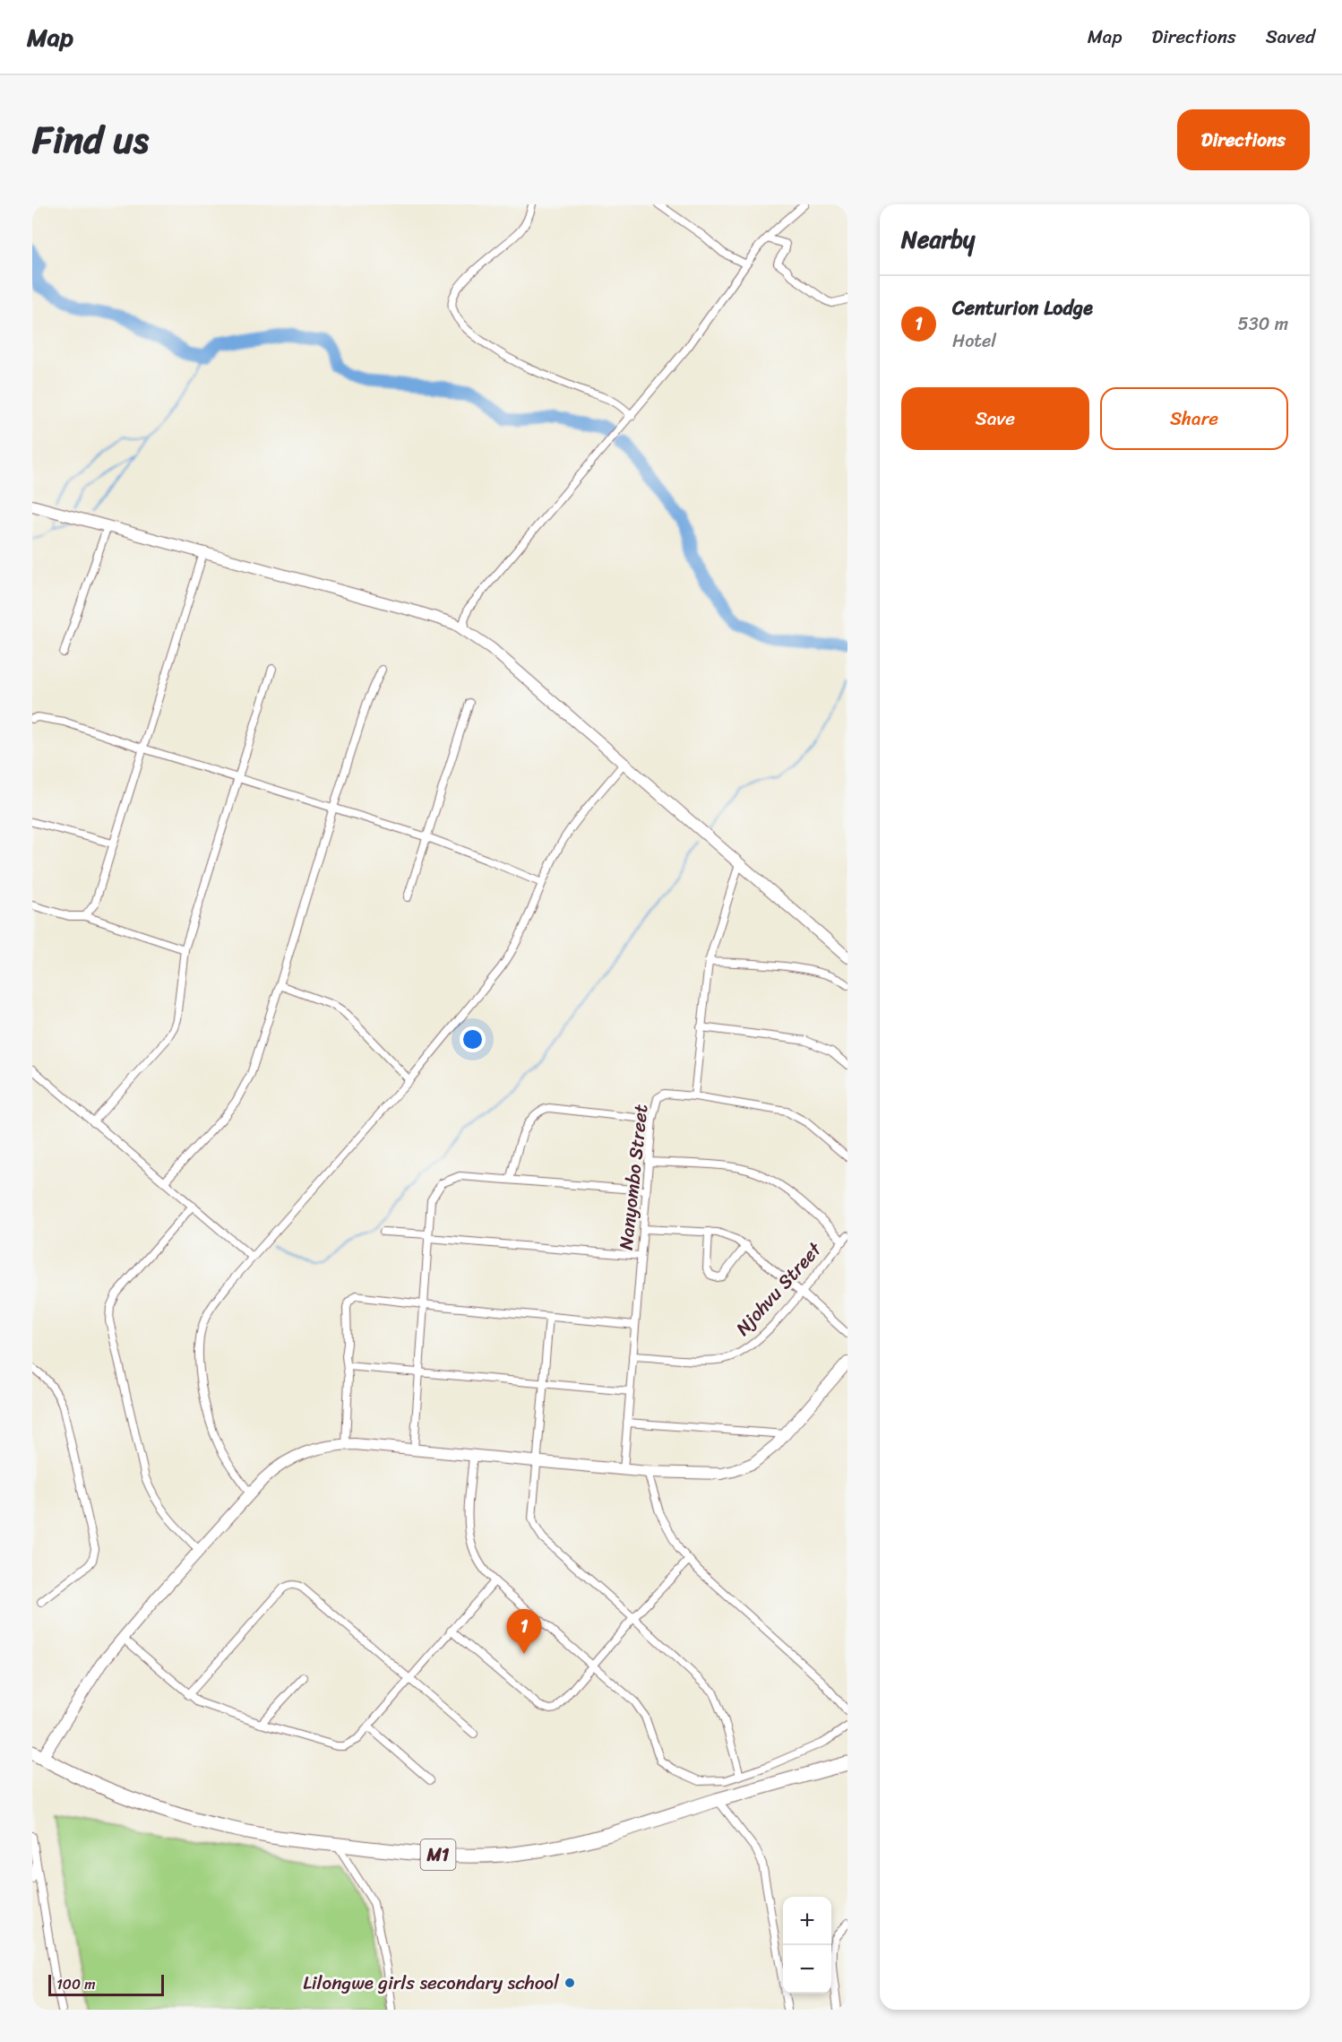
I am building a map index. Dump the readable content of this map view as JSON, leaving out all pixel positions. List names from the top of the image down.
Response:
{
  "streets": {
    "highway": ["M1"],
    "street": ["Nanyombo Street", "Njohvu Street"]
  },
  "crossings": [
    ["Nanyombo Street", "Njohvu Street"]
  ],
  "places": ["Lilongwe girls secondary school"],
  "scale_bar": "100 m",
  "page": {
    "header": "Map",
    "nav": ["Map", "Directions", "Saved"],
    "title": "Find us",
    "buttons": [
      "Directions",
      ["Save", "Share"]
    ],
    "heading": "Nearby",
    "list": [
      {
        "mark": "1",
        "name": "Centurion Lodge",
        "note": "Hotel",
        "value": "530 m"
      }
    ],
    "pins": "1",
    "map_buttons": ["+", "−"],
    "scale": "100 m"
  }
}
